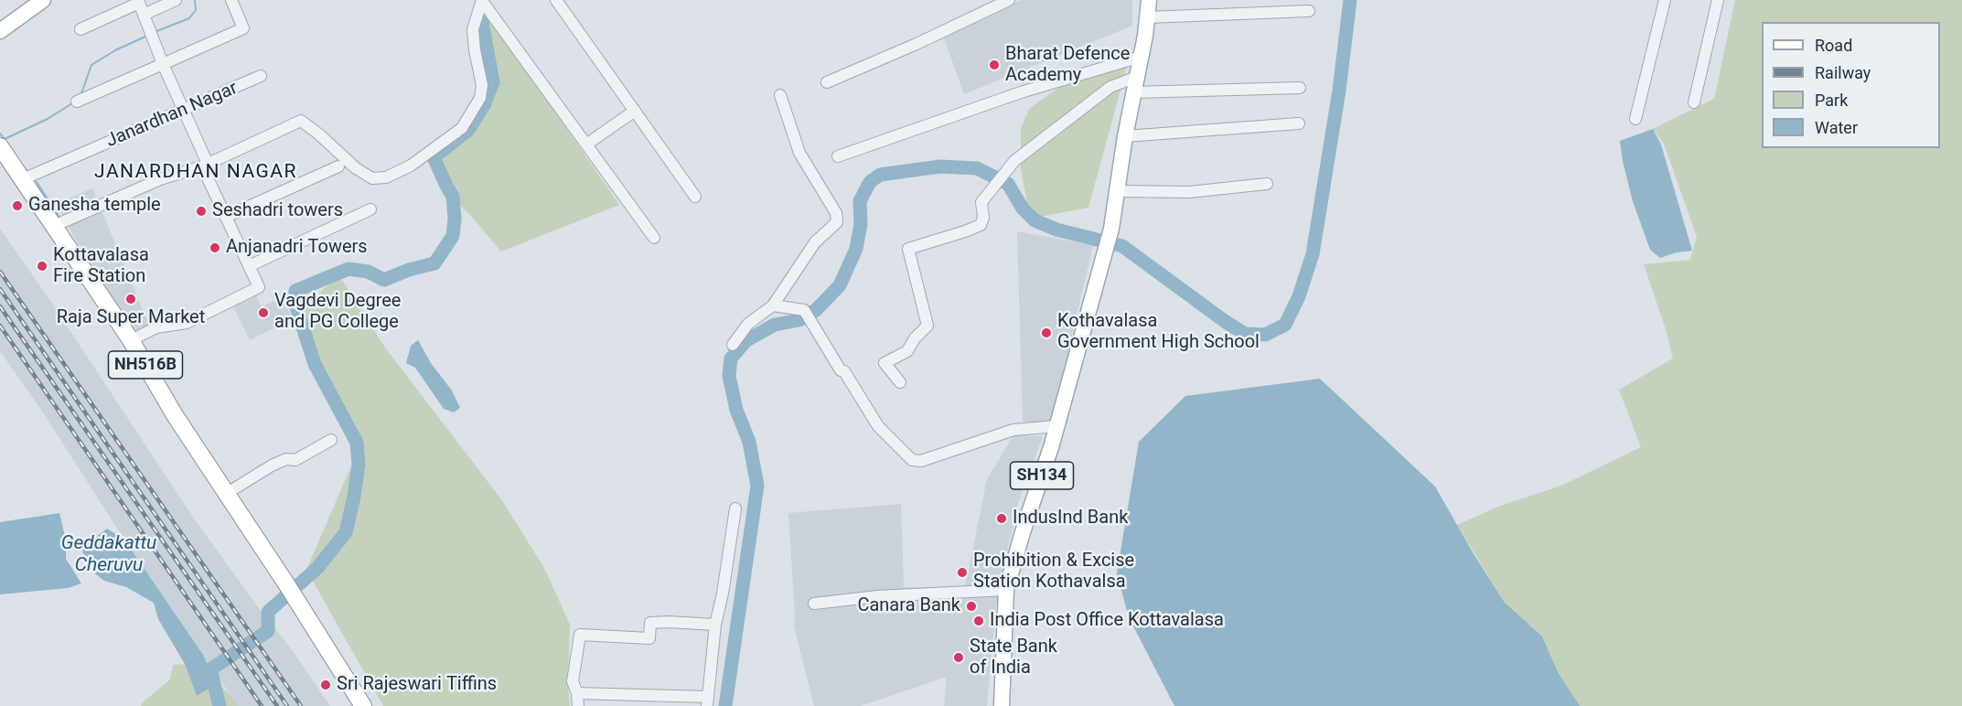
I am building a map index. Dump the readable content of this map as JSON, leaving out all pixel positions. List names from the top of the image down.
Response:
{
  "streets": {
    "highway": ["NH516B"],
    "main road": ["SH134"],
    "street": ["Janardhan Nagar"]
  },
  "crossings": [
    ["Janardhan Nagar", "NH516B"]
  ],
  "districts": ["JANARDHAN NAGAR"],
  "water": ["Geddakattu Cheruvu"],
  "places": [
    "Bharat Defence Academy",
    "Ganesha temple",
    "Seshadri towers",
    "Anjanadri Towers",
    "Kottavalasa Fire Station",
    "Raja Super Market",
    "Vagdevi Degree and PG College",
    "Kothavalasa Government High School",
    "IndusInd Bank",
    "Prohibition & Excise Station Kothavalsa",
    "Canara Bank",
    "India Post Office Kottavalasa",
    "State Bank of India",
    "Sri Rajeswari Tiffins"
  ],
  "legend": [
    "Road",
    "Railway",
    "Park",
    "Water"
  ]
}
